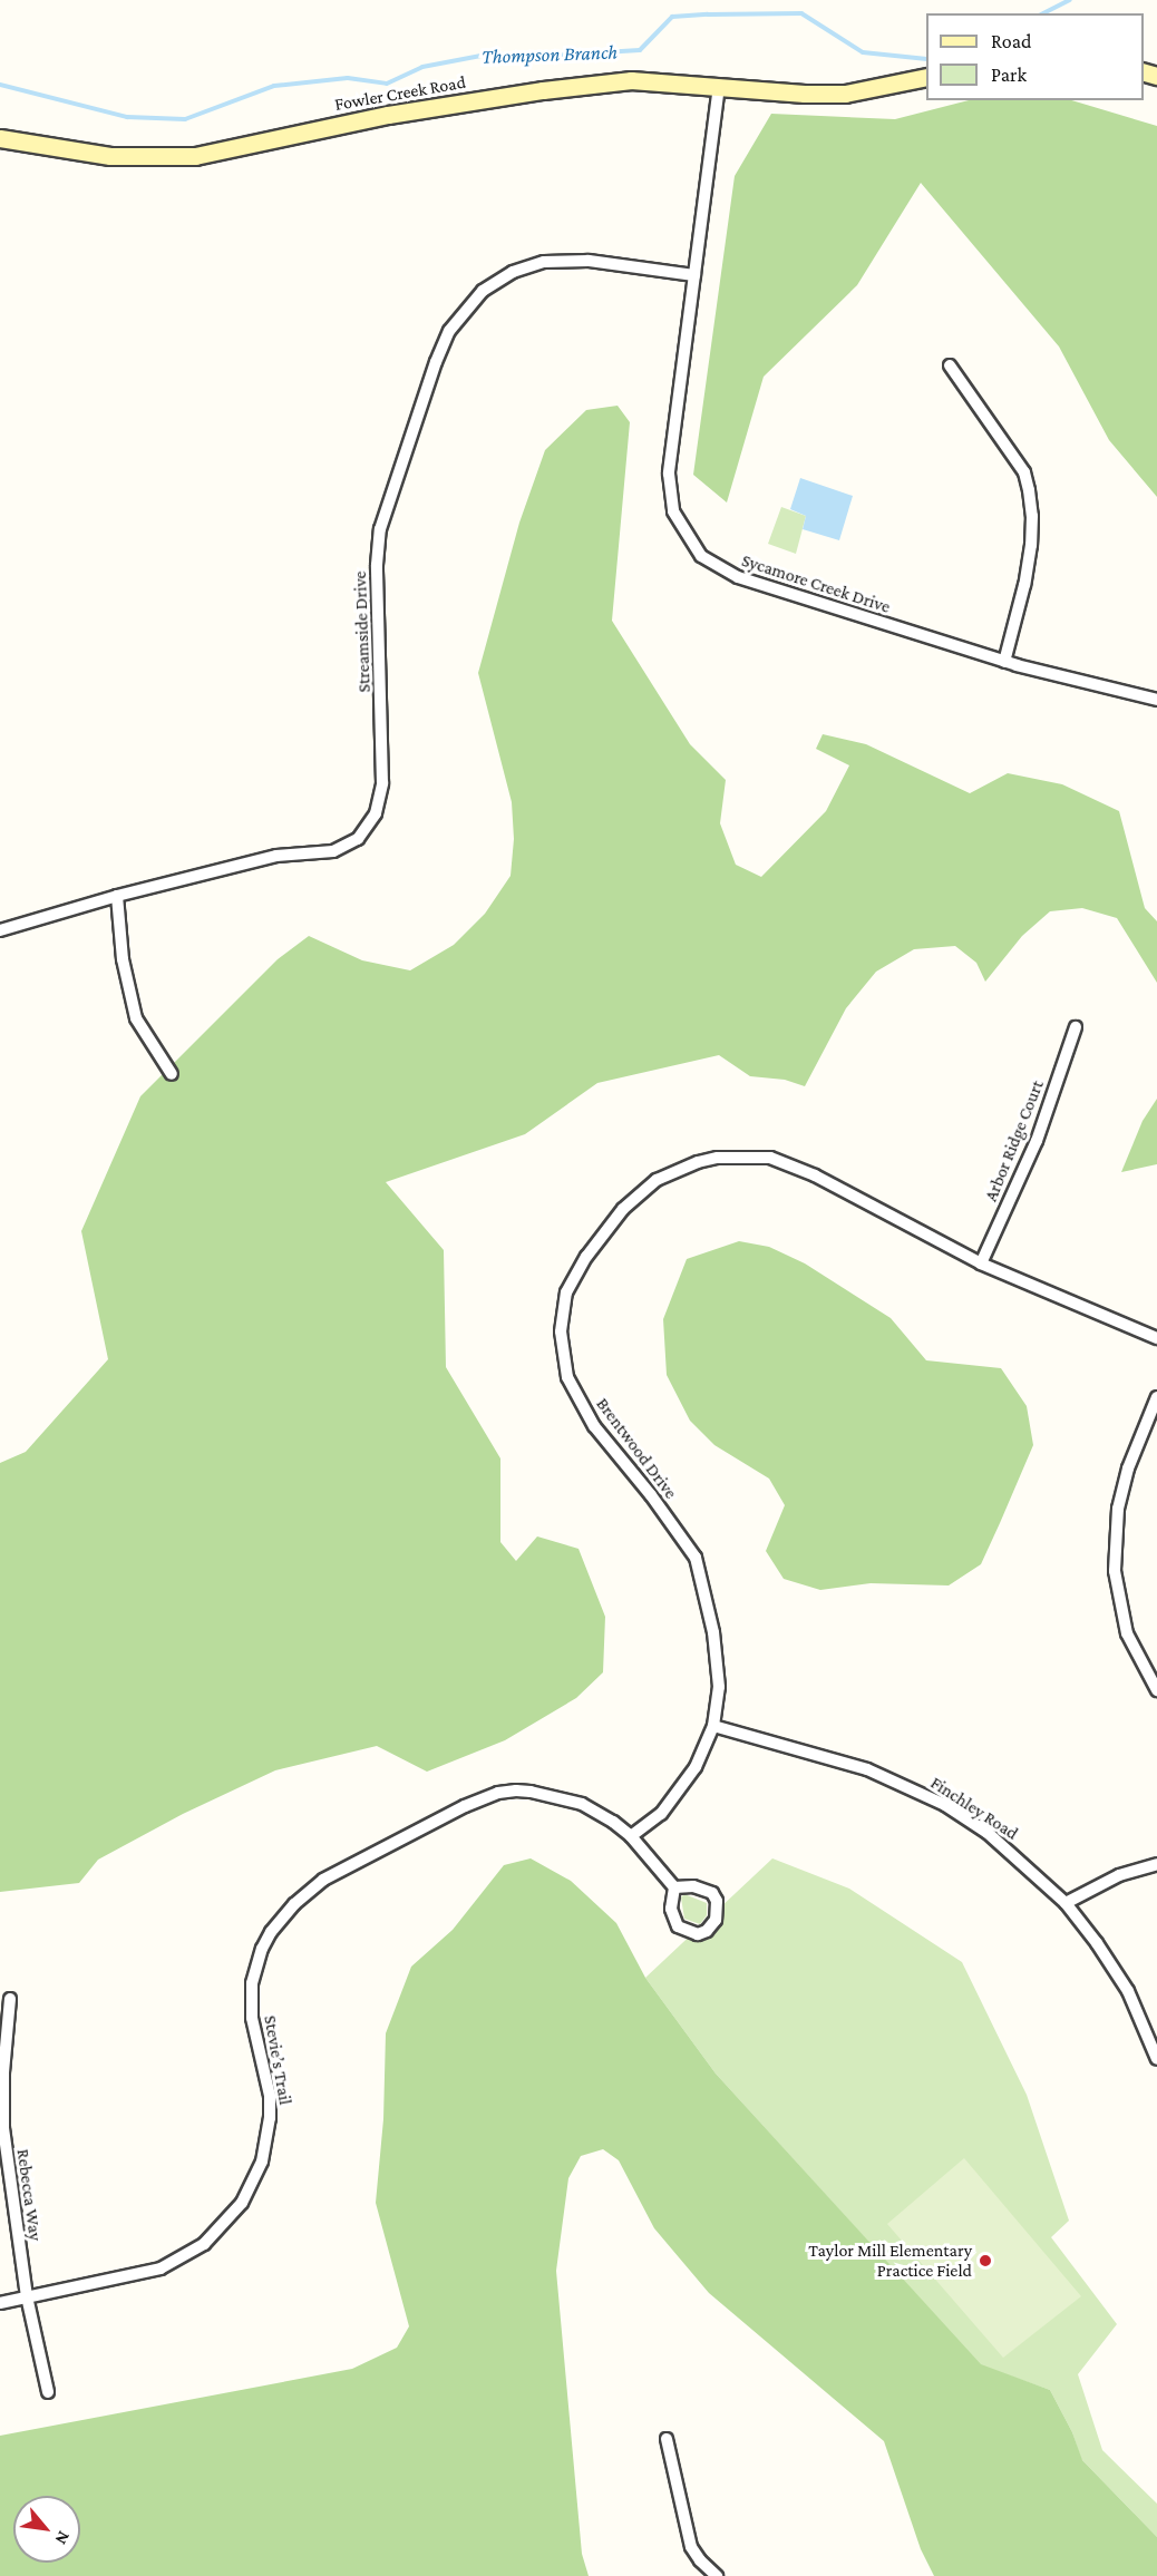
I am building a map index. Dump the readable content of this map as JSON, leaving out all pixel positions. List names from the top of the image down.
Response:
{
  "streets": {
    "main road": ["Fowler Creek Road"],
    "street": [
      "Sycamore Creek Drive",
      "Streamside Drive",
      "Arbor Ridge Court",
      "Brentwood Drive",
      "Finchley Road",
      "Stevie’s Trail",
      "Rebecca Way"
    ]
  },
  "crossings": [
    ["Fowler Creek Road", "Sycamore Creek Drive"],
    ["Sycamore Creek Drive", "Streamside Drive"],
    ["Arbor Ridge Court", "Brentwood Drive"],
    ["Brentwood Drive", "Finchley Road"],
    ["Brentwood Drive", "Stevie’s Trail"],
    ["Stevie’s Trail", "Rebecca Way"]
  ],
  "water": ["Thompson Branch"],
  "places": ["Taylor Mill Elementary Practice Field"],
  "legend": ["Road", "Park"],
  "north": "bottom right"
}
